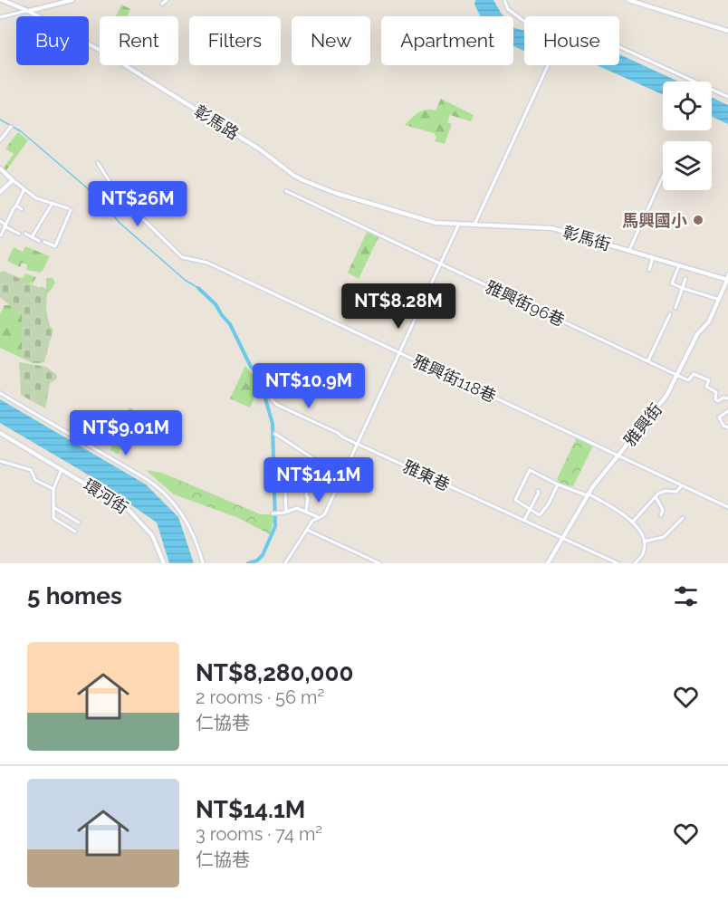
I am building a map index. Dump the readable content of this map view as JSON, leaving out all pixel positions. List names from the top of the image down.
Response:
{
  "streets": {
    "street": [
      "彰馬路",
      "彰馬街",
      "雅興街96巷",
      "雅興街118巷",
      "雅興街",
      "雅東巷",
      "環河街"
    ]
  },
  "crossings": [
    ["彰馬路", "彰馬街"],
    ["彰馬街", "雅興街"],
    ["雅興街96巷", "雅興街"],
    ["雅興街118巷", "雅興街"],
    ["雅興街", "雅東巷"]
  ],
  "places": ["馬興國小"],
  "page": {
    "chip": [
      "Buy",
      "Rent",
      "Filters",
      "New",
      "Apartment",
      "House"
    ],
    "price": [
      "NT$26M",
      "NT$8.28M",
      "NT$10.9M",
      "NT$9.01M",
      "NT$14.1M"
    ],
    "heading": "5 homes",
    "list": [
      {
        "name": "NT$8,280,000",
        "note": "2 rooms · 56 m² · 仁協巷"
      },
      {
        "name": "NT$14.1M",
        "note": "3 rooms · 74 m² · 仁協巷"
      }
    ]
  }
}
